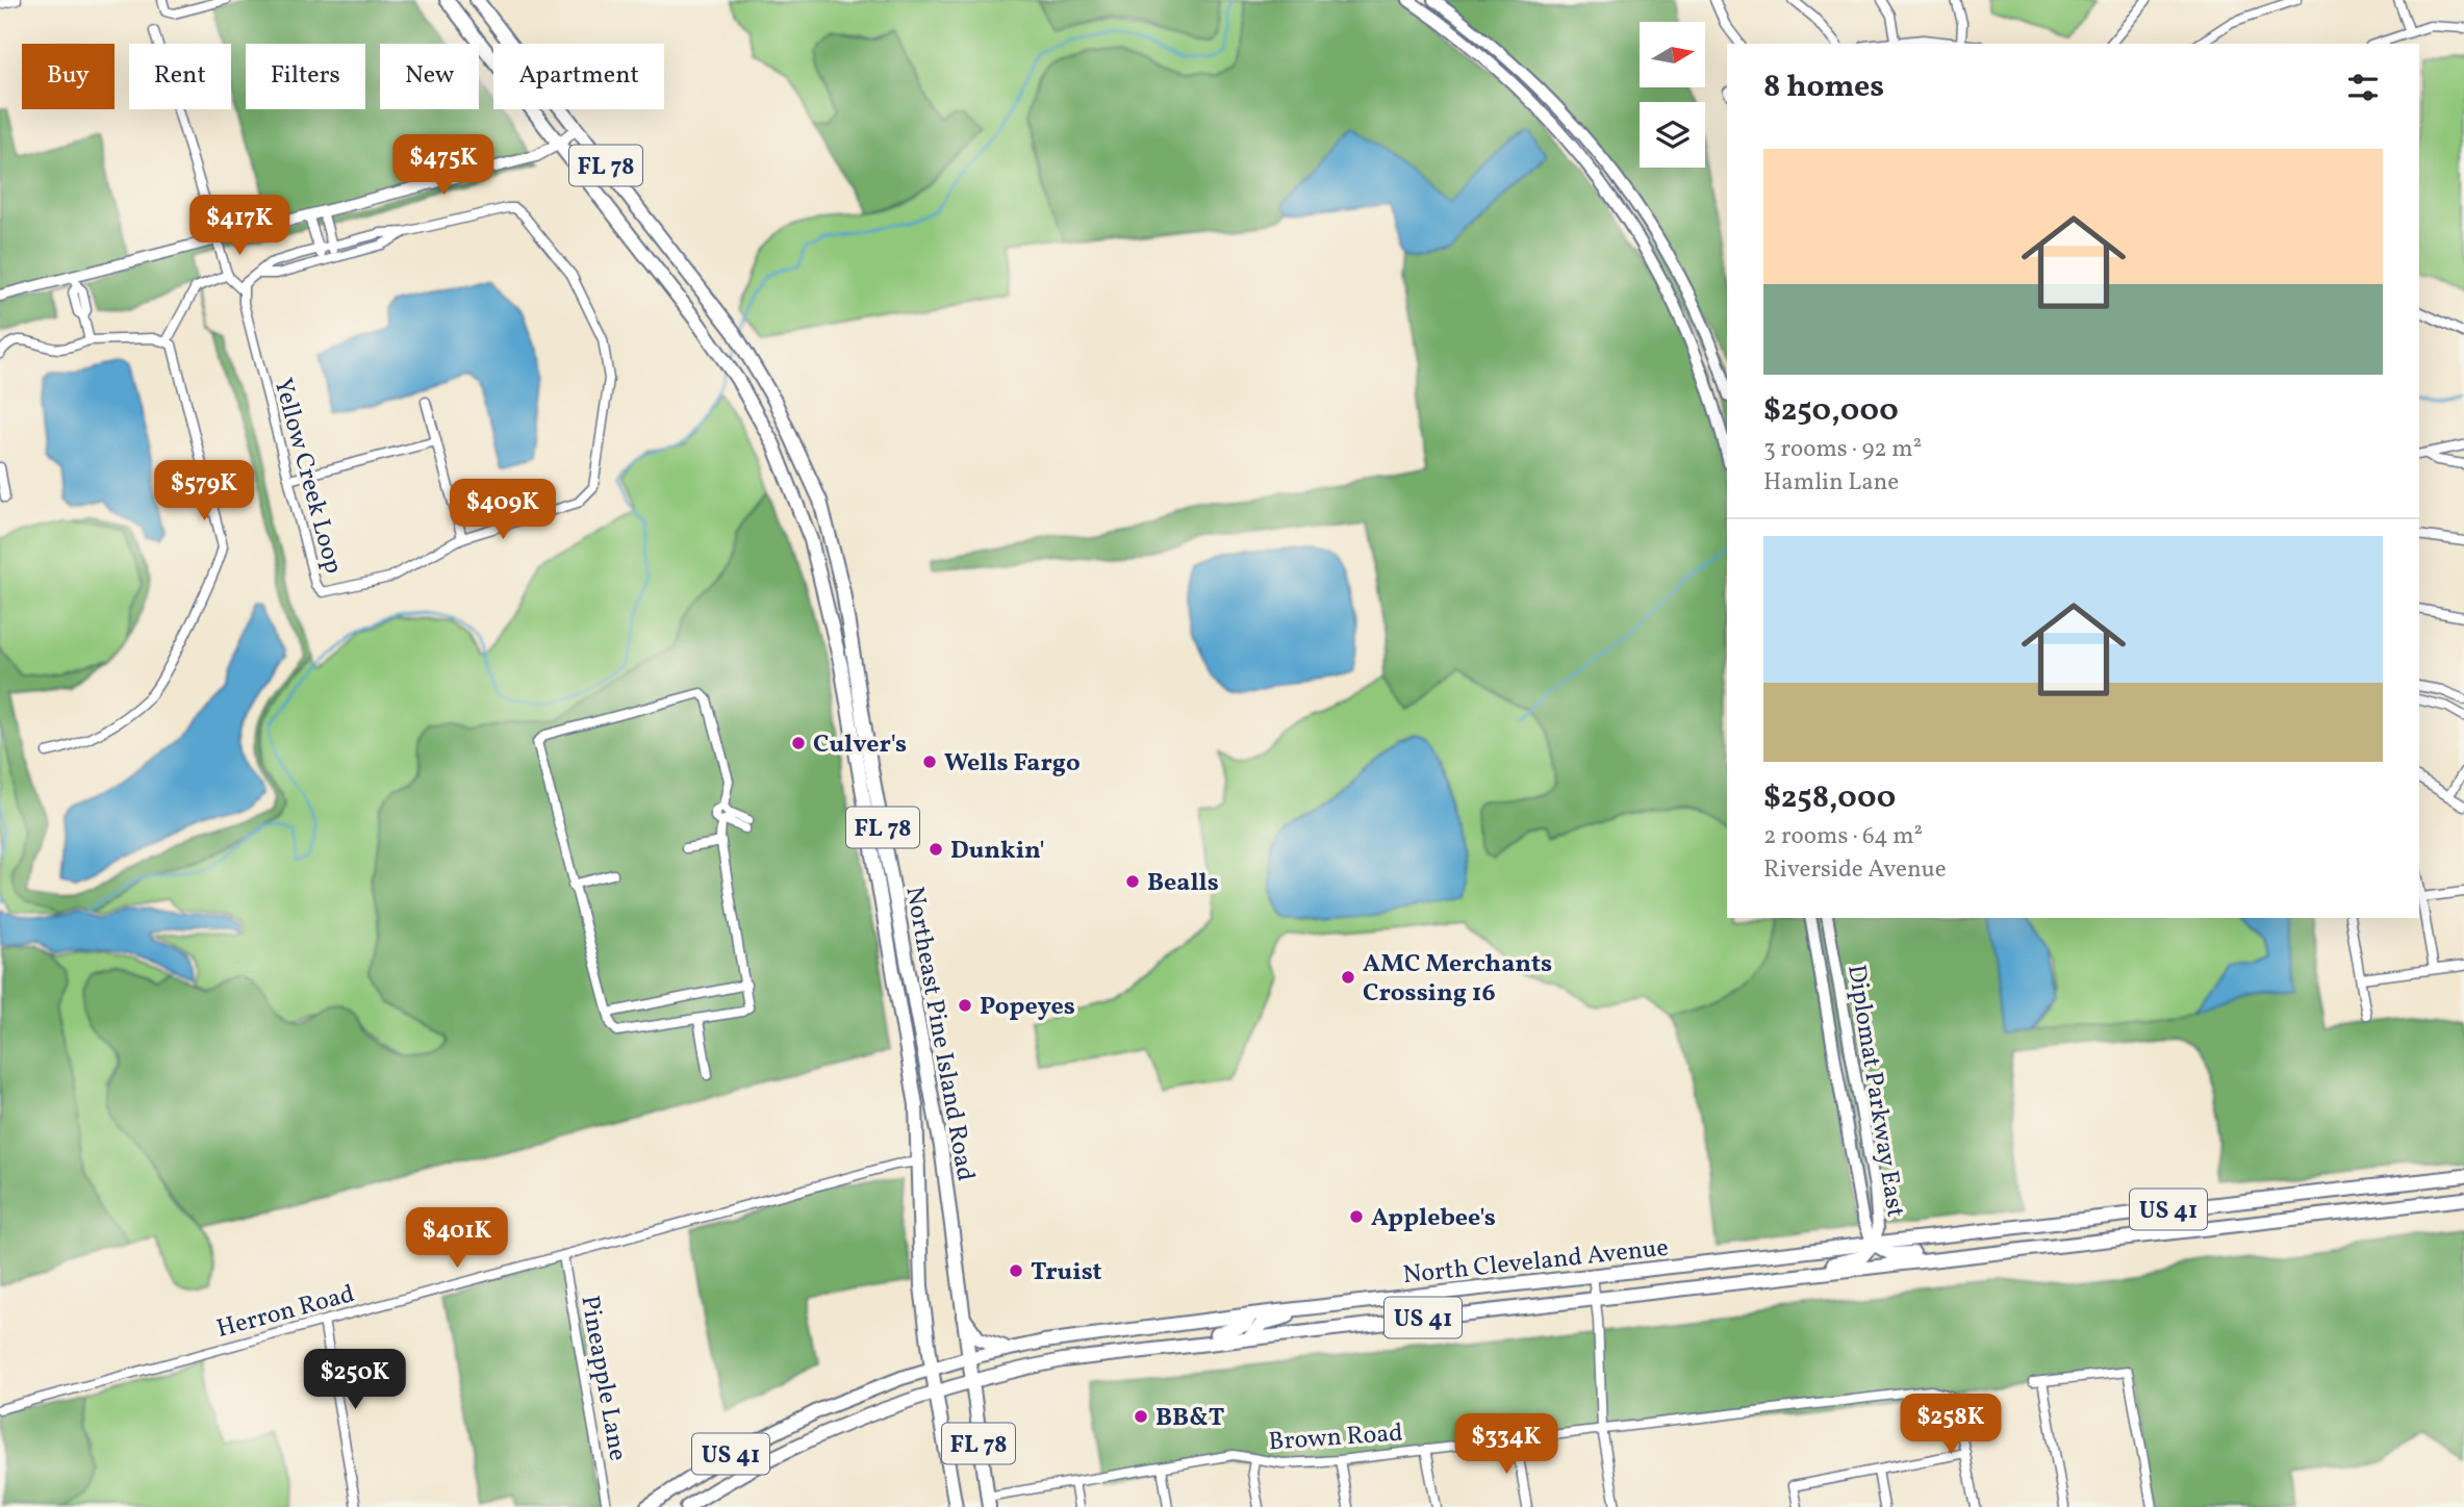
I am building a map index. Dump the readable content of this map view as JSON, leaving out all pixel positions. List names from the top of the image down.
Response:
{
  "streets": {
    "main road": [
      "FL 78",
      "Northeast Pine Island Road",
      "Diplomat Parkway East",
      "US 41",
      "North Cleveland Avenue"
    ],
    "street": [
      "Yellow Creek Loop",
      "Herron Road",
      "Pineapple Lane",
      "Brown Road"
    ]
  },
  "crossings": [
    ["FL 78", "Northeast Pine Island Road"],
    ["FL 78", "North Cleveland Avenue"],
    ["FL 78", "Brown Road"],
    ["Northeast Pine Island Road", "North Cleveland Avenue"],
    ["Northeast Pine Island Road", "Herron Road"],
    ["Diplomat Parkway East", "North Cleveland Avenue"],
    ["Herron Road", "Pineapple Lane"]
  ],
  "places": [
    "Culver's",
    "Wells Fargo",
    "Dunkin'",
    "Bealls",
    "AMC Merchants Crossing 16",
    "Popeyes",
    "Applebee's",
    "Truist",
    "BB&T"
  ],
  "north": "right",
  "page": {
    "chip": [
      "Buy",
      "Rent",
      "Filters",
      "New",
      "Apartment"
    ],
    "heading": "8 homes",
    "list": [
      {
        "name": "$250,000",
        "note": "3 rooms · 92 m² · Hamlin Lane"
      },
      {
        "name": "$258,000",
        "note": "2 rooms · 64 m² · Riverside Avenue"
      }
    ],
    "price": [
      "$475K",
      "$417K",
      "$579K",
      "$409K",
      "$401K",
      "$250K",
      "$258K",
      "$334K"
    ]
  }
}
